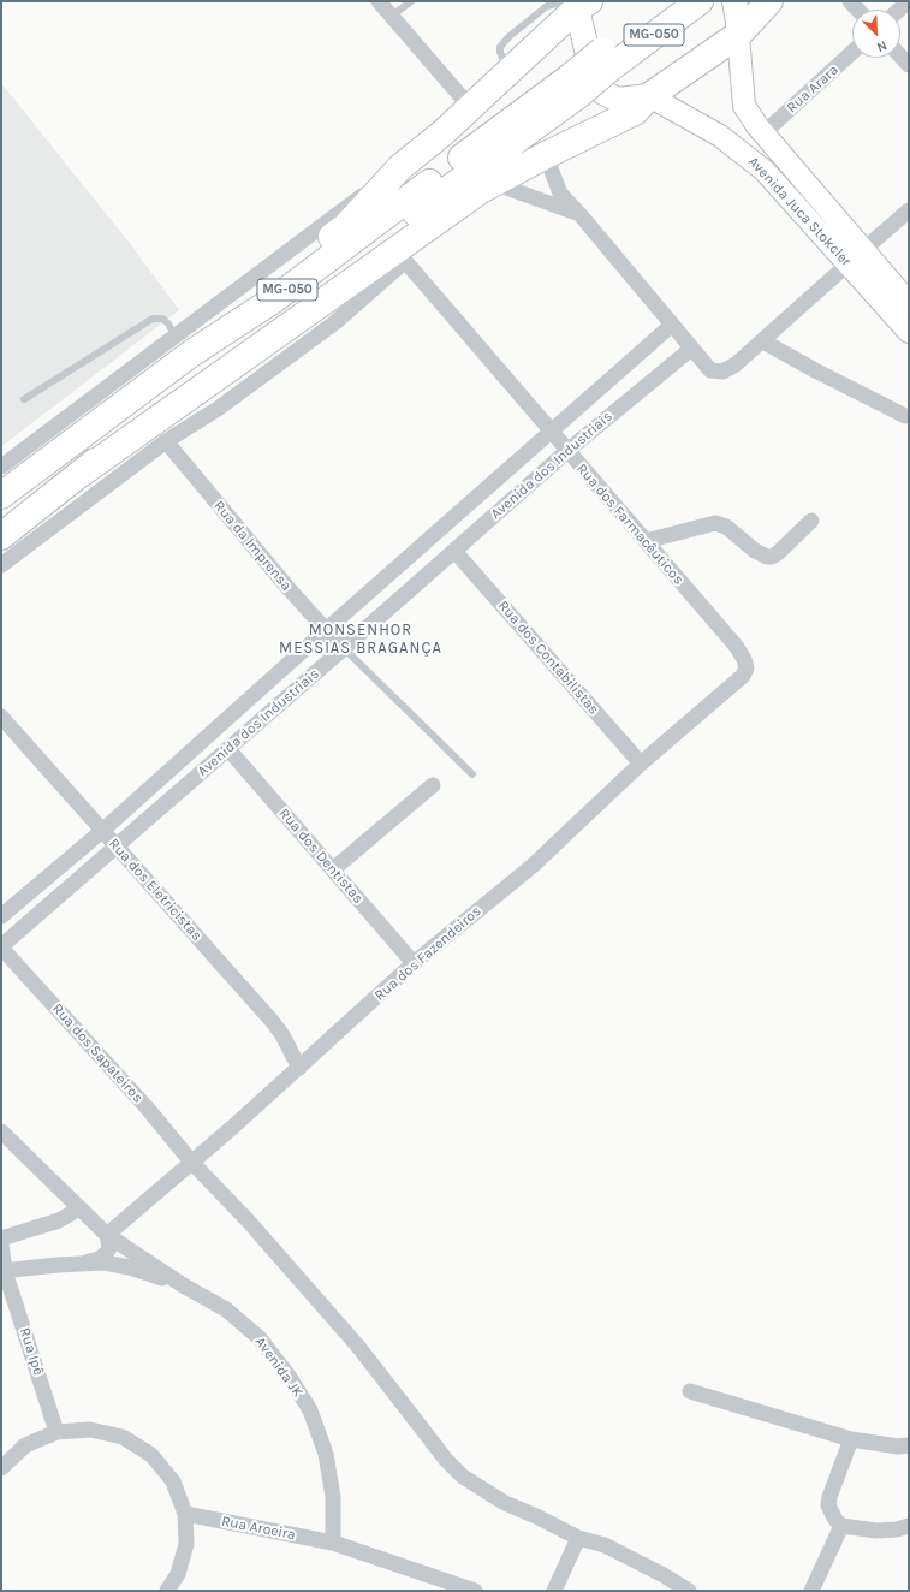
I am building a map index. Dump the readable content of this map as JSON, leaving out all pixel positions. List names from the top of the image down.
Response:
{
  "streets": {
    "highway": ["MG-050"],
    "main road": ["Avenida Juca Stokcler"],
    "street": [
      "Rua Arara",
      "Avenida dos Industriais",
      "Rua dos Farmacêuticos",
      "Rua da Imprensa",
      "Rua dos Contabilistas",
      "Rua dos Dentistas",
      "Rua dos Eletricistas",
      "Rua dos Fazendeiros",
      "Rua dos Sapateiros",
      "Rua Ipê",
      "Avenida JK",
      "Rua Aroeira"
    ]
  },
  "crossings": [
    ["Rua Arara", "Avenida Juca Stokcler"],
    ["Avenida dos Industriais", "Rua dos Farmacêuticos"],
    ["Avenida dos Industriais", "Rua da Imprensa"],
    ["Avenida dos Industriais", "Rua dos Contabilistas"],
    ["Avenida dos Industriais", "Rua dos Dentistas"],
    ["Avenida dos Industriais", "Rua dos Eletricistas"],
    ["Avenida dos Industriais", "Rua dos Sapateiros"],
    ["Rua dos Farmacêuticos", "Rua dos Fazendeiros"],
    ["Rua dos Contabilistas", "Rua dos Fazendeiros"],
    ["Rua dos Dentistas", "Rua dos Fazendeiros"],
    ["Rua dos Eletricistas", "Rua dos Fazendeiros"],
    ["Rua dos Fazendeiros", "Rua dos Sapateiros"],
    ["Rua dos Fazendeiros", "Avenida JK"],
    ["Avenida JK", "Rua Aroeira"]
  ],
  "districts": ["MONSENHOR MESSIAS BRAGANÇA"],
  "north": "bottom right"
}
